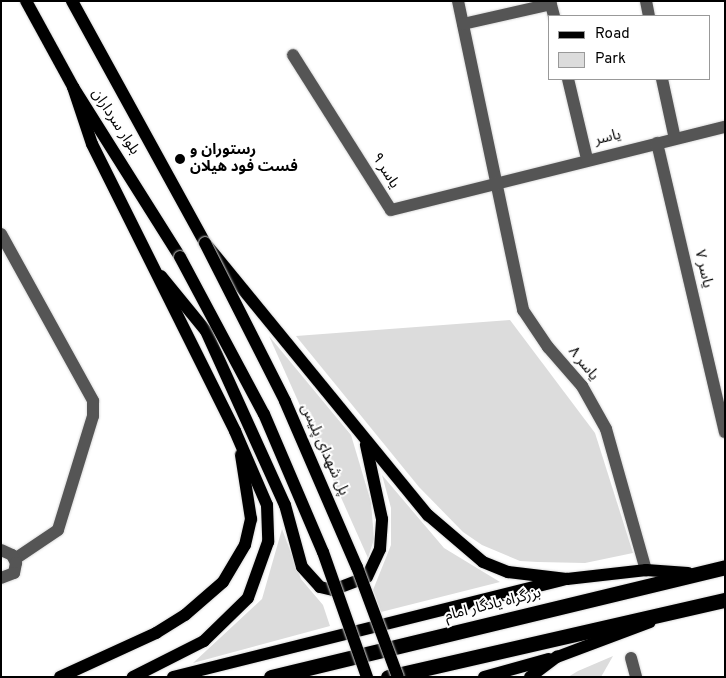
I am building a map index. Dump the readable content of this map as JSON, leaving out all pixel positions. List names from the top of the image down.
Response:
{
  "streets": {
    "highway": ["بزرگراه یادگار امام"],
    "main road": ["بلوار سرداران", "پل شهدای پلیس"],
    "street": [
      "یاسر",
      "یاسر ۹",
      "یاسر ۷",
      "یاسر ۸"
    ]
  },
  "crossings": [
    ["بلوار سرداران", "پل شهدای پلیس"],
    ["یاسر", "یاسر ۹"],
    ["یاسر", "یاسر ۷"],
    ["یاسر", "یاسر ۸"],
    ["یاسر ۹", "یاسر ۸"]
  ],
  "places": ["رستوران و فست فود هیلان"],
  "legend": ["Road", "Park"]
}
